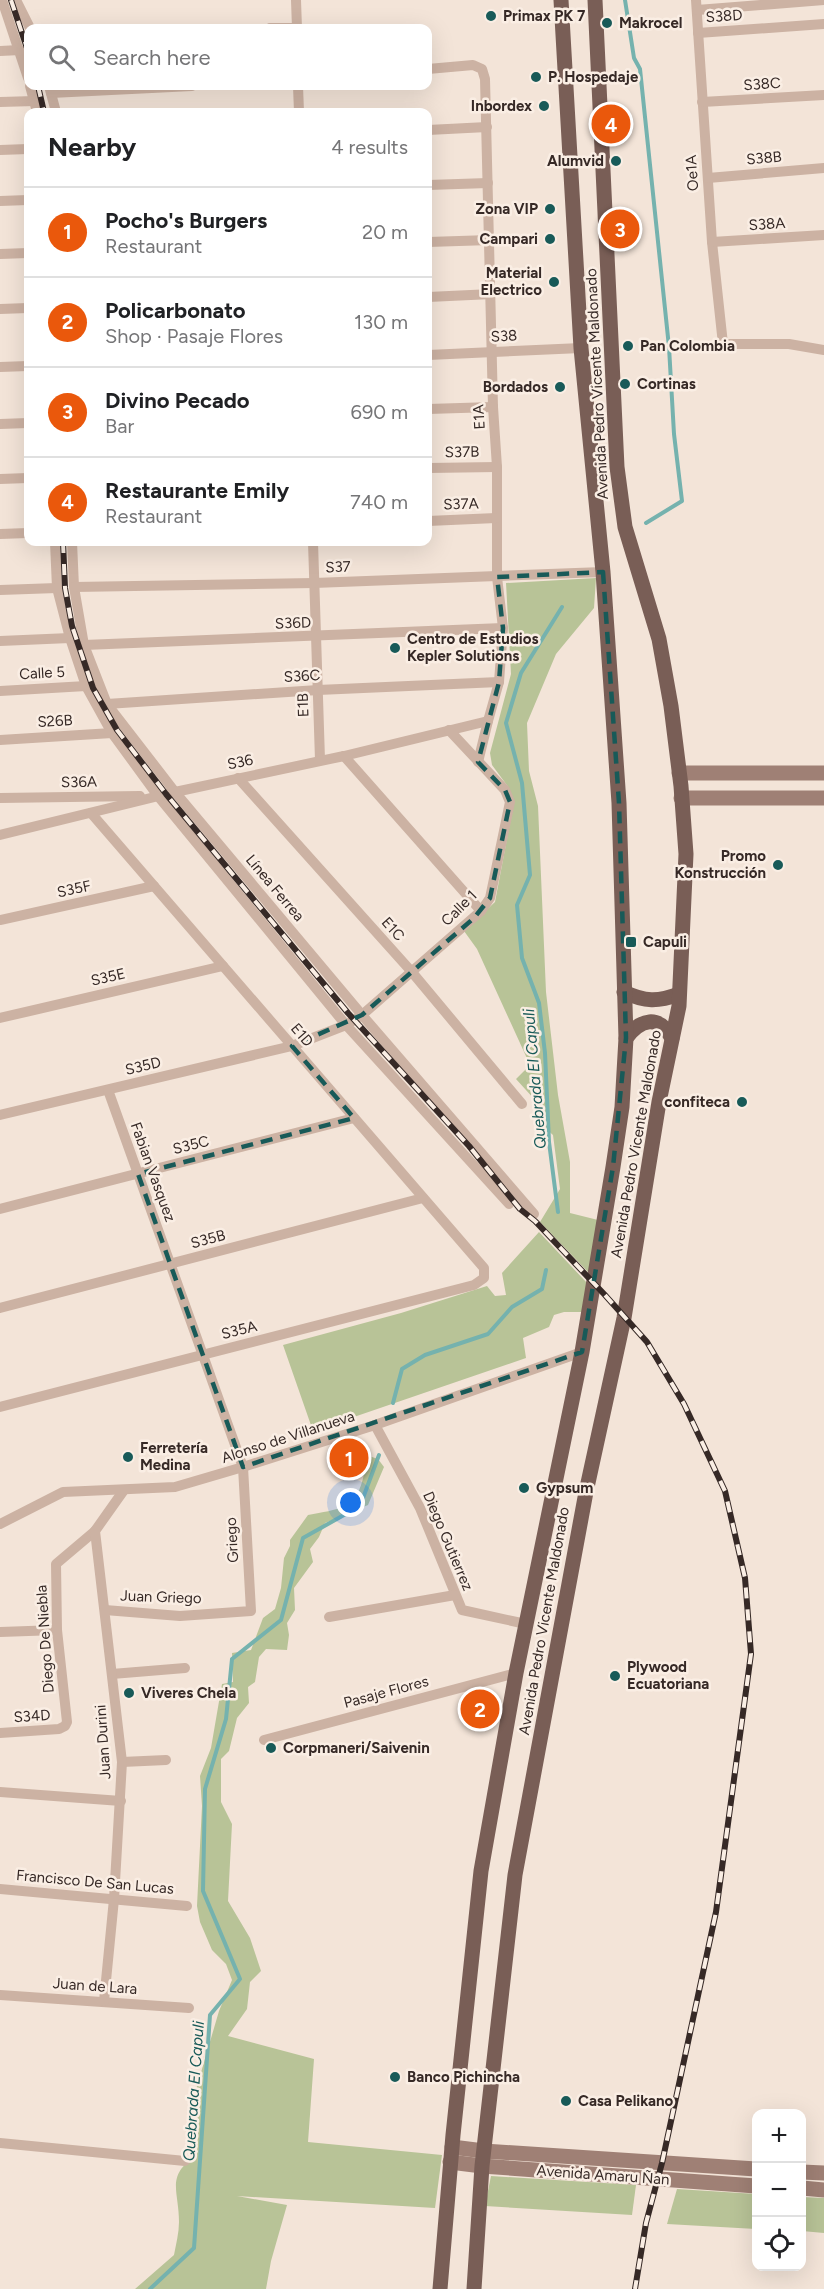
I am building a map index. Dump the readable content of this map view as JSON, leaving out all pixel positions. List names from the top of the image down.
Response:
{
  "streets": {
    "main road": ["Avenida Pedro Vicente Maldonado", "Avenida Amaru Ñan"],
    "street": [
      "S38D",
      "S38C",
      "S38B",
      "Oe1A",
      "S38A",
      "S38",
      "E1A",
      "S37B",
      "S37A",
      "S37",
      "S36D",
      "Calle 5",
      "S36C",
      "E1B",
      "S26B",
      "S36",
      "S36A",
      "Línea Ferrea",
      "S35F",
      "Calle 1",
      "E1C",
      "S35E",
      "E1D",
      "S35D",
      "S35C",
      "Fabian Vasquez",
      "S35B",
      "S35A",
      "Alonso de Villanueva",
      "Griego",
      "Diego Gutierrez",
      "Juan Griego",
      "Diego De Niebla",
      "Pasaje Flores",
      "S34D",
      "Juan Durini",
      "Francisco De San Lucas",
      "Juan de Lara"
    ]
  },
  "crossings": [
    ["S38D", "Oe1A"],
    ["S38C", "Oe1A"],
    ["S38B", "Oe1A"],
    ["Oe1A", "S38A"],
    ["S38", "Avenida Pedro Vicente Maldonado"],
    ["S38", "E1A"],
    ["Avenida Pedro Vicente Maldonado", "S37"],
    ["Avenida Pedro Vicente Maldonado", "Alonso de Villanueva"],
    ["Avenida Pedro Vicente Maldonado", "Diego Gutierrez"],
    ["Avenida Pedro Vicente Maldonado", "Pasaje Flores"],
    ["Avenida Pedro Vicente Maldonado", "Avenida Amaru Ñan"],
    ["E1A", "S37B"],
    ["E1A", "S37A"],
    ["E1A", "S37"],
    ["E1A", "S36D"],
    ["E1A", "S36C"],
    ["E1A", "S36"],
    ["E1A", "Calle 1"],
    ["S37", "E1B"],
    ["S37", "Línea Ferrea"],
    ["S36D", "E1B"],
    ["S36D", "Línea Ferrea"],
    ["Calle 5", "Línea Ferrea"],
    ["S36C", "E1B"],
    ["S36C", "Línea Ferrea"],
    ["E1B", "S36"],
    ["S26B", "Línea Ferrea"],
    ["S36", "S36A"],
    ["S36", "Línea Ferrea"],
    ["S36", "Calle 1"],
    ["S36", "E1C"],
    ["S36", "E1D"],
    ["S36A", "Línea Ferrea"],
    ["Línea Ferrea", "Calle 1"],
    ["S35F", "E1D"],
    ["Calle 1", "E1C"],
    ["Calle 1", "E1D"],
    ["Calle 1", "S35D"],
    ["S35E", "E1D"],
    ["E1D", "S35D"],
    ["E1D", "S35C"],
    ["E1D", "S35B"],
    ["E1D", "S35A"],
    ["S35D", "Fabian Vasquez"],
    ["S35C", "Fabian Vasquez"],
    ["Fabian Vasquez", "S35B"],
    ["Fabian Vasquez", "S35A"],
    ["Fabian Vasquez", "Alonso de Villanueva"],
    ["Fabian Vasquez", "Griego"],
    ["Alonso de Villanueva", "Griego"],
    ["Alonso de Villanueva", "Diego Gutierrez"],
    ["Griego", "Juan Griego"],
    ["Juan Griego", "Juan Durini"],
    ["Diego De Niebla", "S34D"],
    ["Diego De Niebla", "Juan Durini"],
    ["Juan Durini", "Francisco De San Lucas"],
    ["Juan Durini", "Juan de Lara"]
  ],
  "water": ["Quebrada El Capuli"],
  "places": {
    "other": [
      "Primax PK 7",
      "Makrocel",
      "P. Hospedaje",
      "Inbordex",
      "Alumvid",
      "Zona VIP",
      "Campari",
      "Material Electrico",
      "Pan Colombia",
      "Cortinas",
      "Bordados",
      "Centro de Estudios Kepler Solutions",
      "Promo Konstrucción",
      "confiteca",
      "Ferretería Medina",
      "Gypsum",
      "Plywood Ecuatoriana",
      "Viveres Chela",
      "Corpmaneri/Saivenin",
      "Banco Pichincha",
      "Casa Pelikano"
    ],
    "transit": ["Capuli"]
  },
  "page": {
    "search": "Search here",
    "pins": [
      "4",
      "3",
      "1",
      "2"
    ],
    "heading": ["Nearby", "4 results"],
    "list": [
      {
        "mark": "1",
        "name": "Pocho's Burgers",
        "note": "Restaurant",
        "value": "20 m"
      },
      {
        "mark": "2",
        "name": "Policarbonato",
        "note": "Shop · Pasaje Flores",
        "value": "130 m"
      },
      {
        "mark": "3",
        "name": "Divino Pecado",
        "note": "Bar",
        "value": "690 m"
      },
      {
        "mark": "4",
        "name": "Restaurante Emily",
        "note": "Restaurant",
        "value": "740 m"
      }
    ],
    "map_buttons": ["+", "−"]
  }
}
